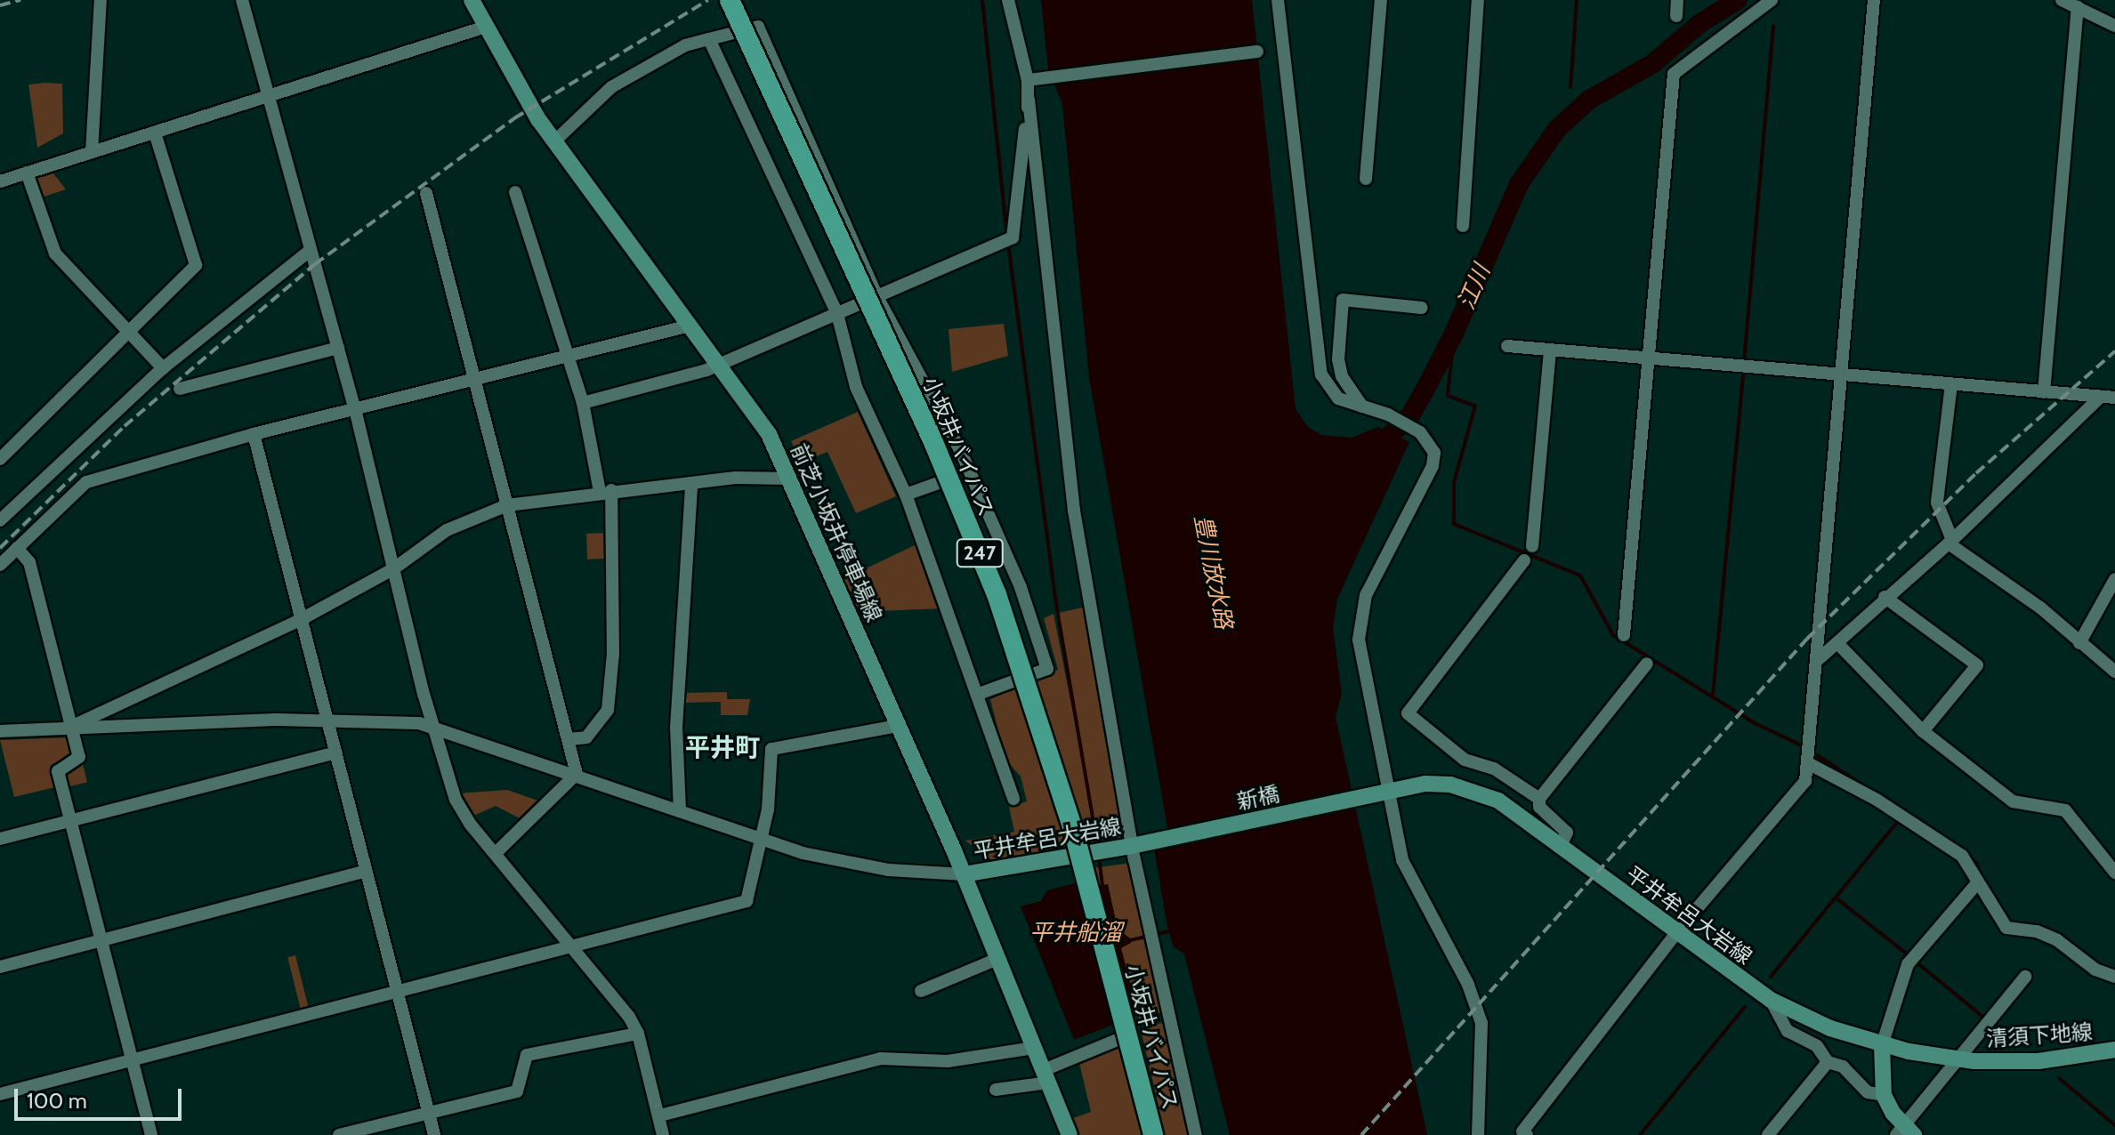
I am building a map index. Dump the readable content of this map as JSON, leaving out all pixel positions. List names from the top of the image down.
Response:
{
  "streets": {
    "highway": ["小坂井バイパス", "247"],
    "main road": [
      "前芝小坂井停車場線",
      "新橋",
      "平井牟呂大岩線",
      "清須下地線"
    ]
  },
  "crossings": [
    ["前芝小坂井停車場線", "平井牟呂大岩線"],
    ["新橋", "平井牟呂大岩線"],
    ["平井牟呂大岩線", "清須下地線"]
  ],
  "districts": ["平井町"],
  "water": ["江川", "豊川放水路", "平井船溜"],
  "scale_bar": "100 m"
}
